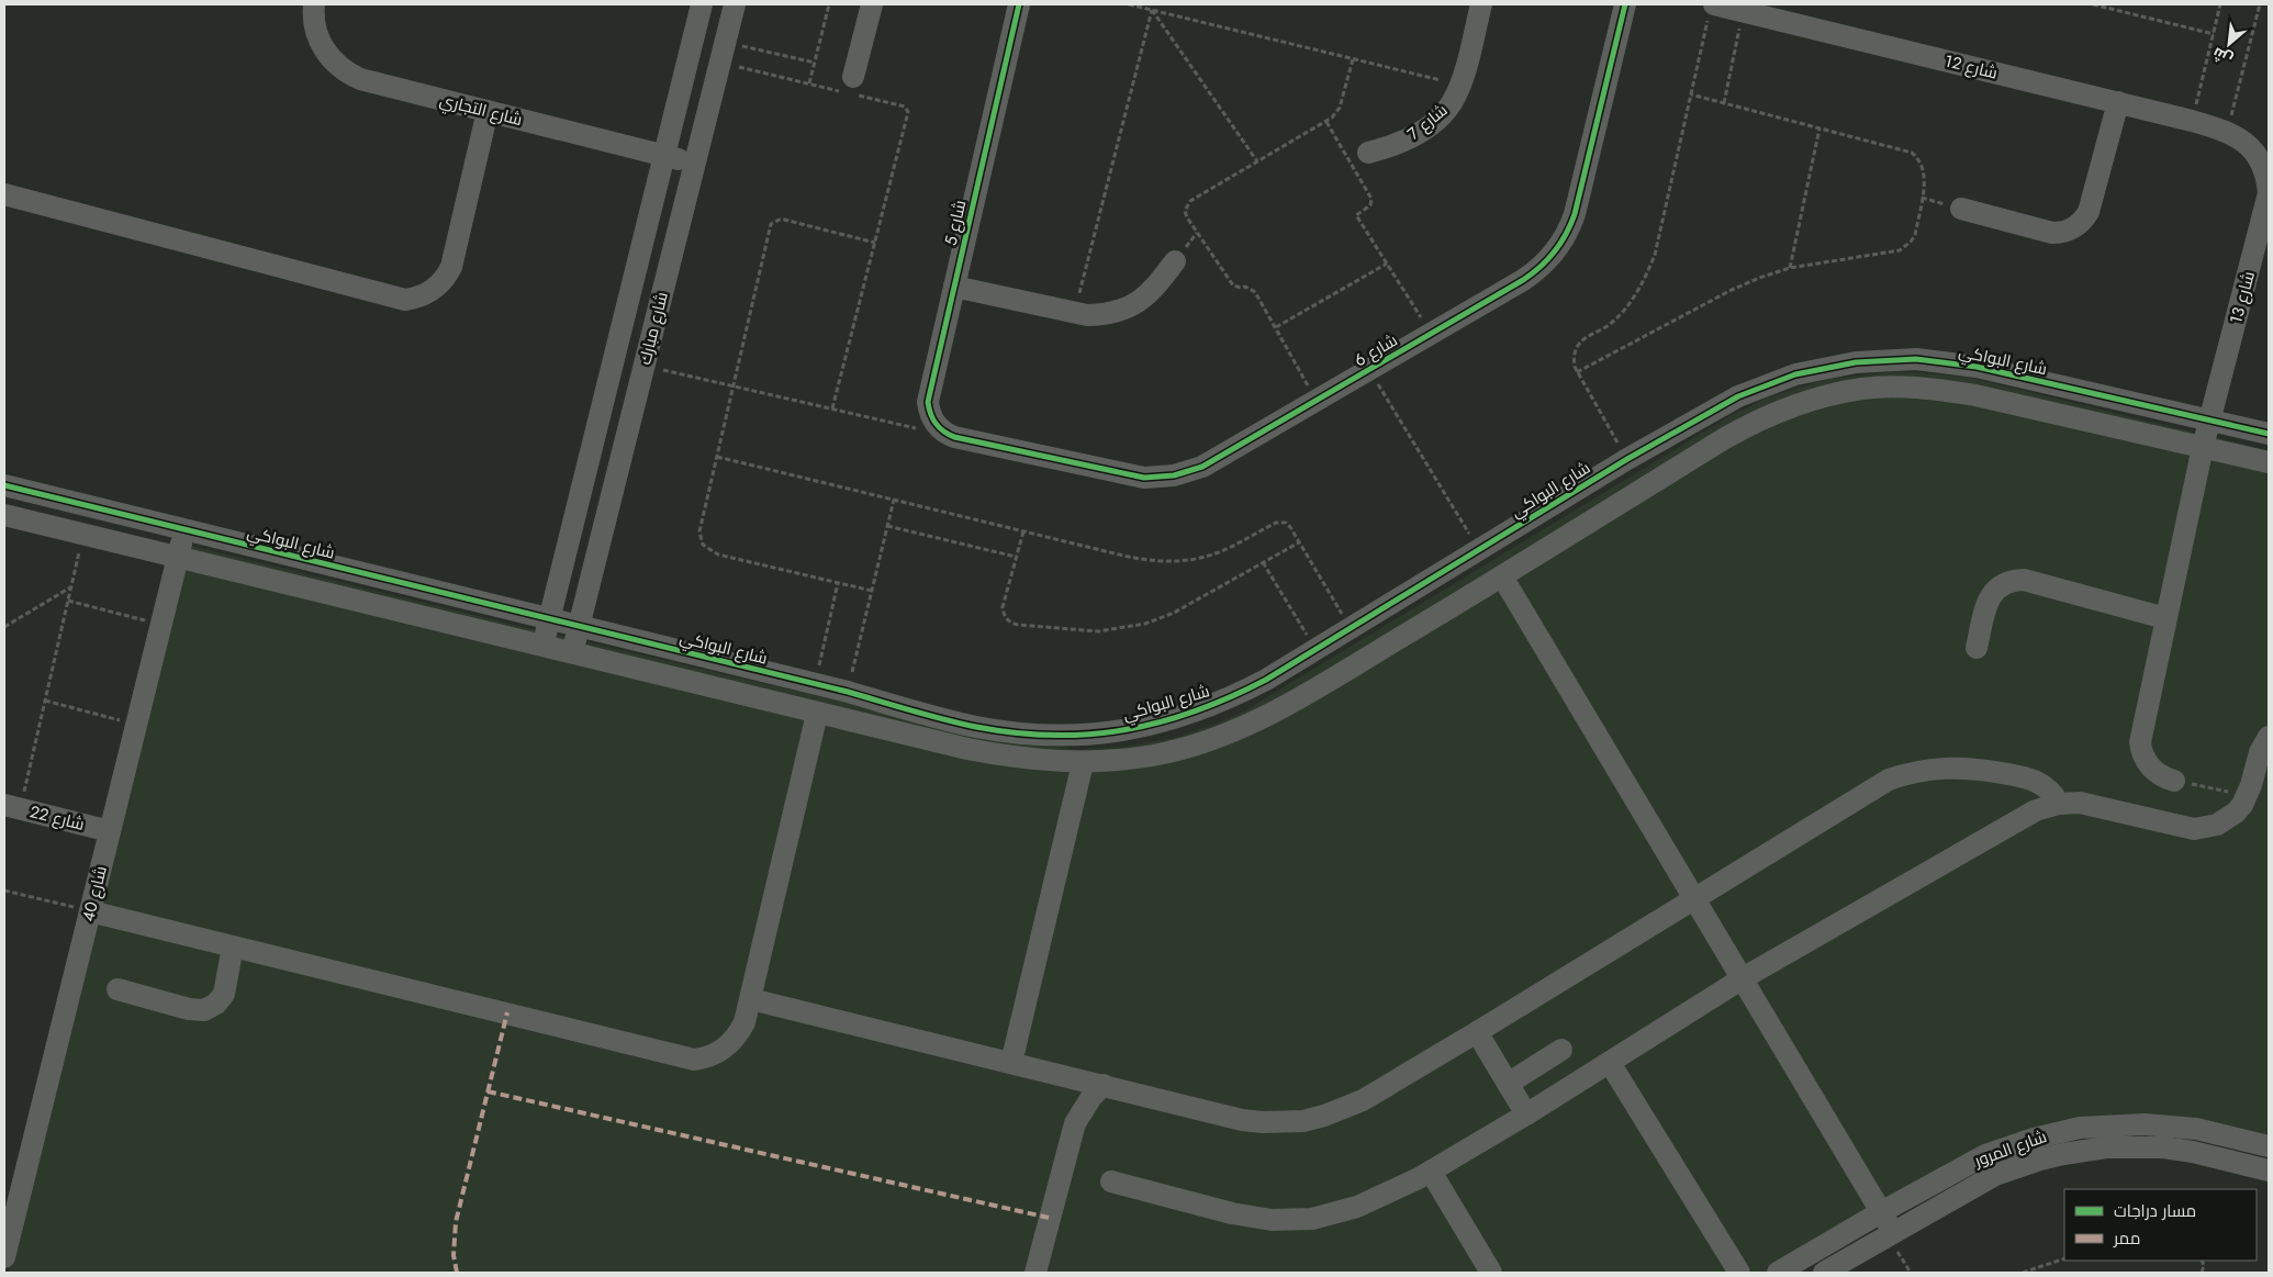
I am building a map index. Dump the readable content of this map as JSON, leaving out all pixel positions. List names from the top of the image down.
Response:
{
  "streets": {
    "street": [
      "شارع 12",
      "شارع التجاري",
      "شارع 7",
      "شارع 5",
      "شارع 13",
      "شارع مبارك",
      "شارع 6",
      "شارع البواكي",
      "شارع 22",
      "شارع 40",
      "شارع المرور"
    ]
  },
  "crossings": [
    ["شارع 12", "شارع 13"],
    ["شارع التجاري", "شارع مبارك"],
    ["شارع 5", "شارع 6"],
    ["شارع 13", "شارع البواكي"],
    ["شارع مبارك", "شارع البواكي"],
    ["شارع البواكي", "شارع 40"],
    ["شارع 22", "شارع 40"]
  ],
  "legend": ["مسار دراجات", "ممر"],
  "north": "bottom left"
}
